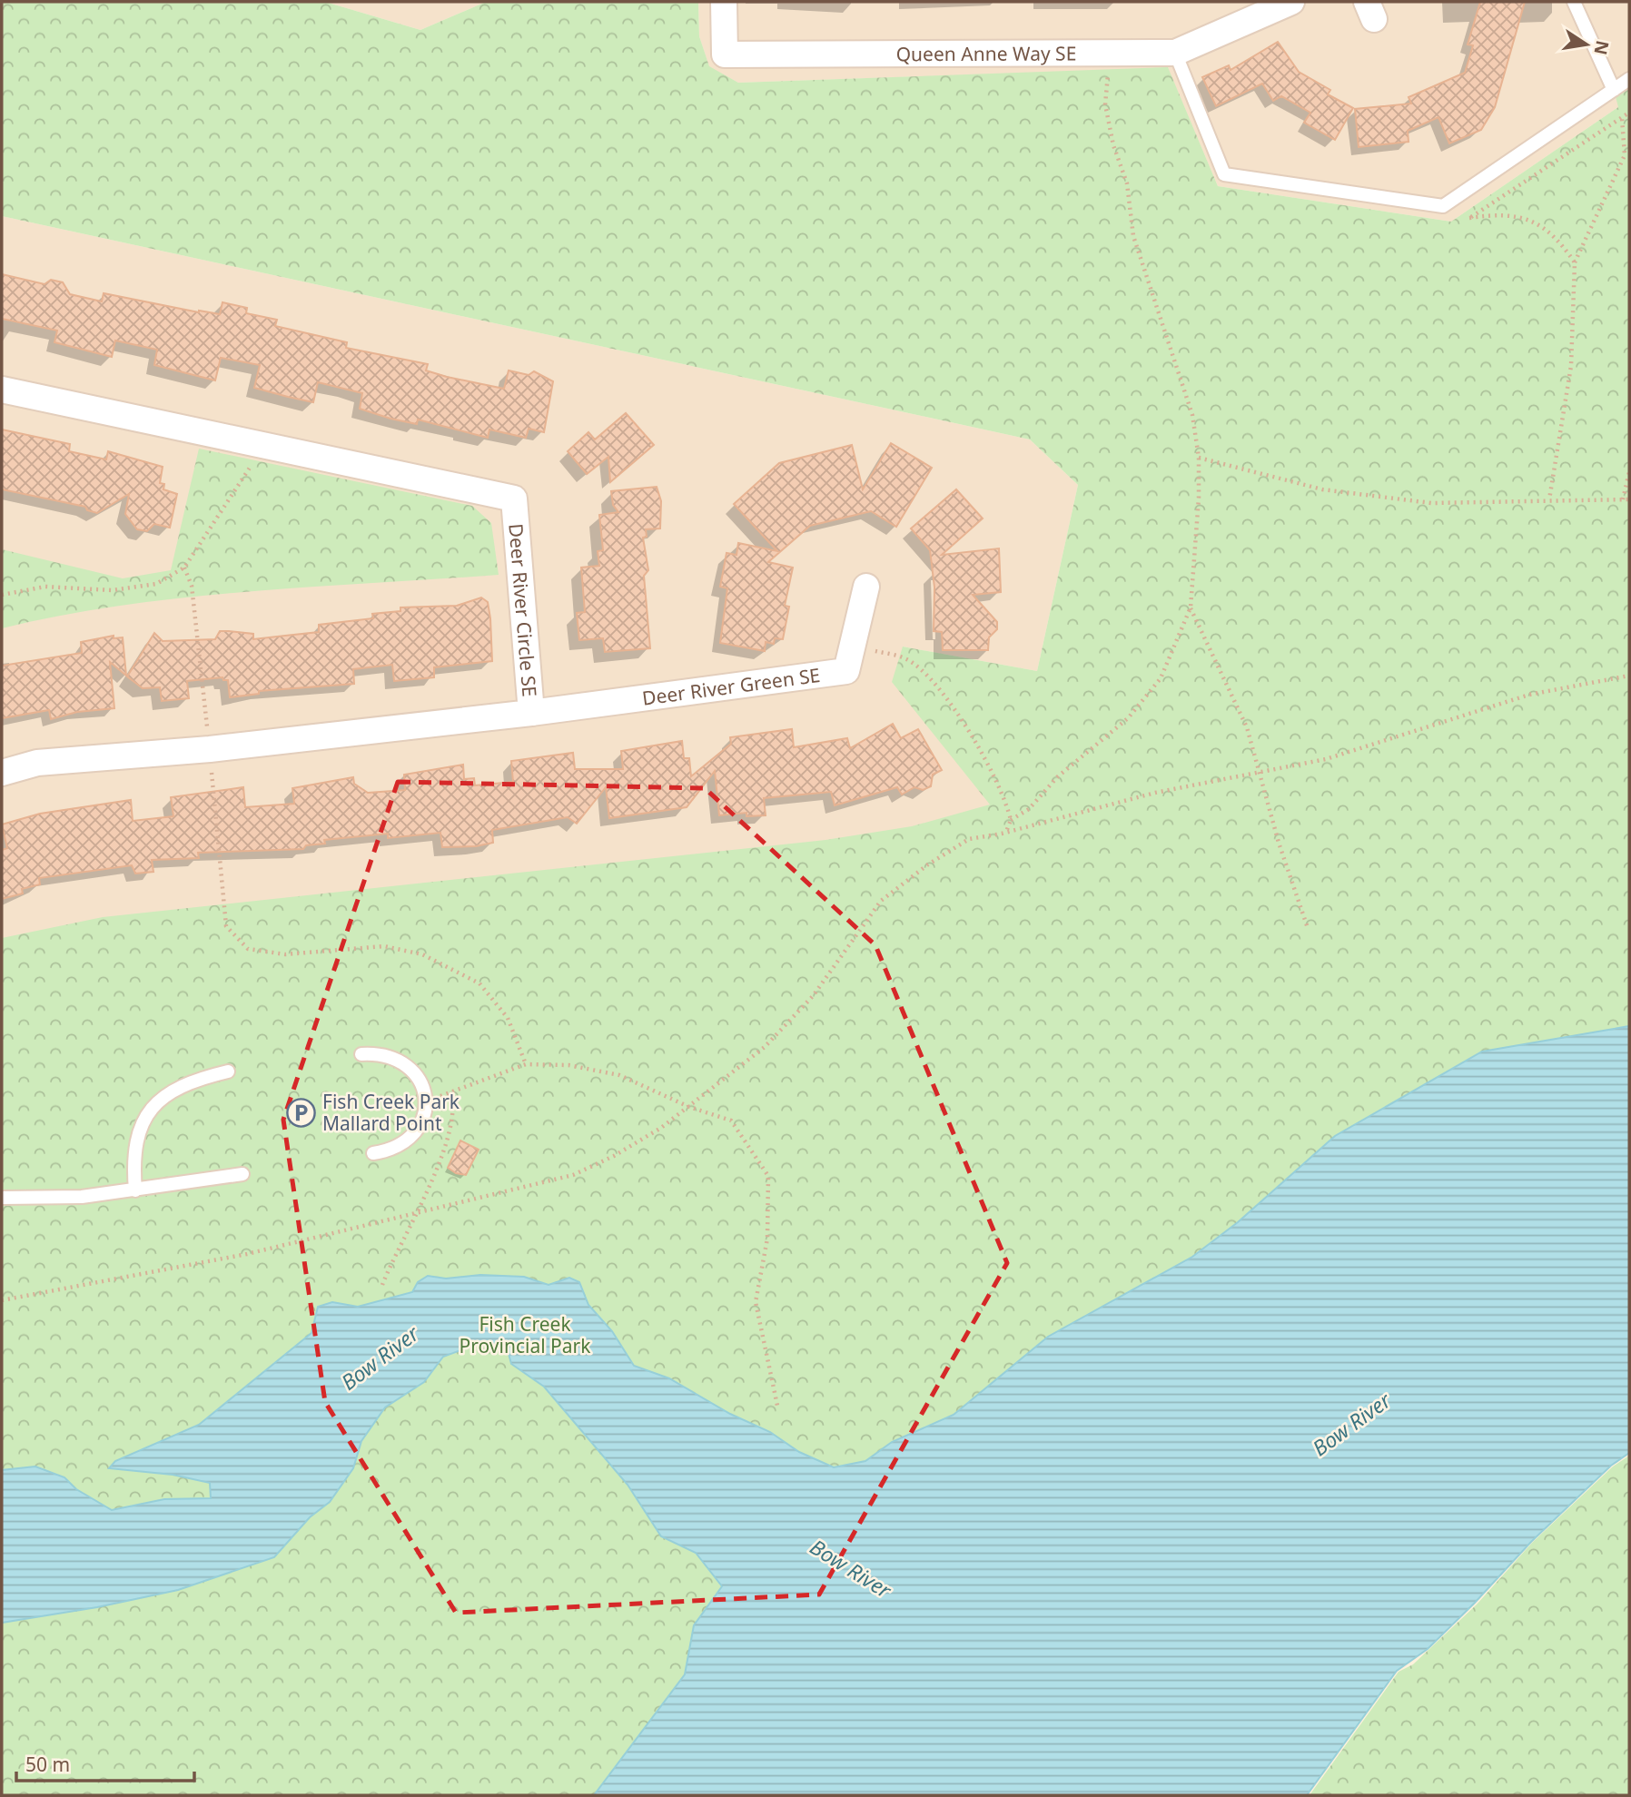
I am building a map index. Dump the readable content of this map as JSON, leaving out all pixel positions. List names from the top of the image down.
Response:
{
  "streets": {
    "street": ["Queen Anne Way SE", "Deer River Circle SE", "Deer River Green SE"]
  },
  "crossings": [
    ["Deer River Circle SE", "Deer River Green SE"]
  ],
  "water": ["Bow River"],
  "parks": ["Fish Creek Provincial Park"],
  "places": {
    "parking": ["Fish Creek Park Mallard Point"]
  },
  "scale_bar": "50 m",
  "north": "right"
}
